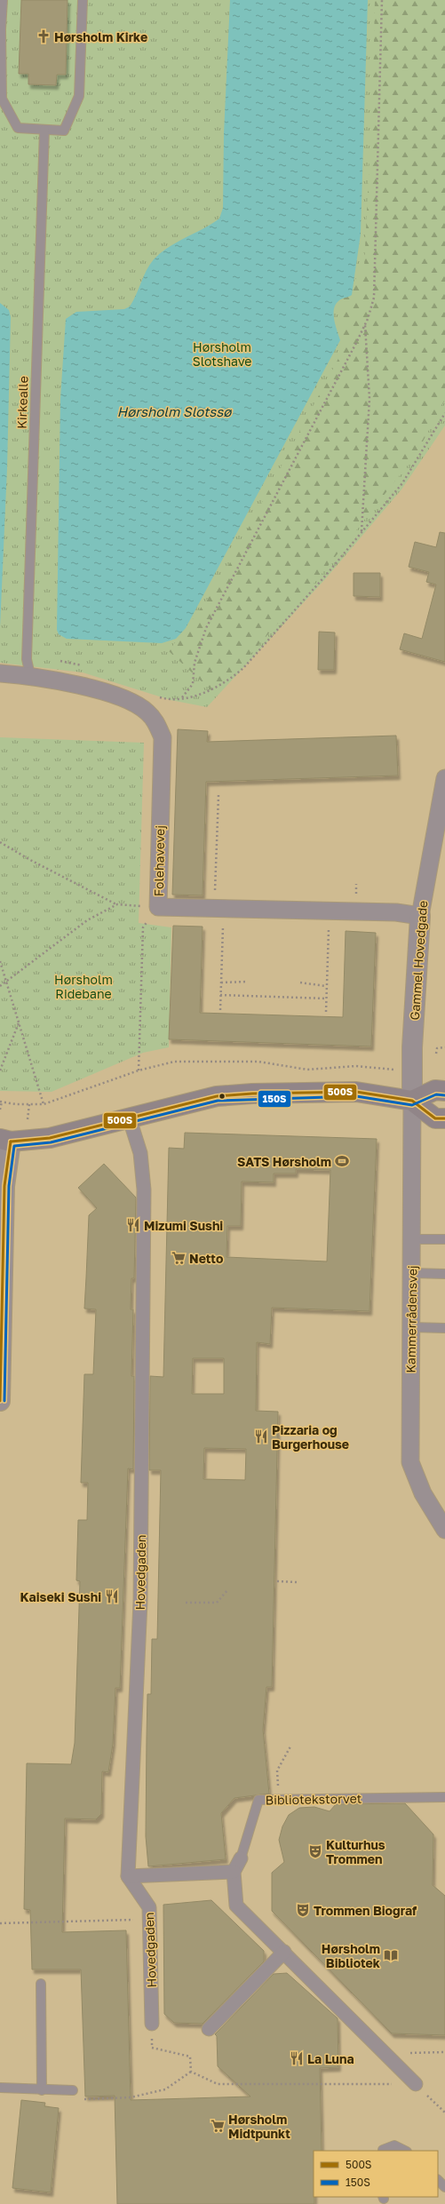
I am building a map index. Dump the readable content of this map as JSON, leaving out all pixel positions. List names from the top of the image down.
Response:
{
  "streets": {
    "street": [
      "Folehavevej",
      "Gammel Hovedgade",
      "Kammerrådensvej",
      "Hovedgaden",
      "Bibliotekstorvet"
    ],
    "lane": ["Kirkealle"]
  },
  "crossings": [
    ["Kirkealle", "Folehavevej"],
    ["Folehavevej", "Gammel Hovedgade"],
    ["Gammel Hovedgade", "Kammerrådensvej"]
  ],
  "water": ["Hørsholm Slotssø"],
  "parks": ["Hørsholm Slotshave", "Hørsholm Ridebane"],
  "places": {
    "church": ["Hørsholm Kirke"],
    "sports": ["SATS Hørsholm"],
    "restaurant": [
      "Mizumi Sushi",
      "Pizzaria og Burgerhouse",
      "Kaiseki Sushi",
      "La Luna"
    ],
    "supermarket": ["Netto", "Hørsholm Midtpunkt"],
    "theatre": ["Kulturhus Trommen", "Trommen Biograf"],
    "library": ["Hørsholm Bibliotek"]
  },
  "lines": ["transit line 500S", "transit line 150S"],
  "legend": ["500S", "150S"]
}
